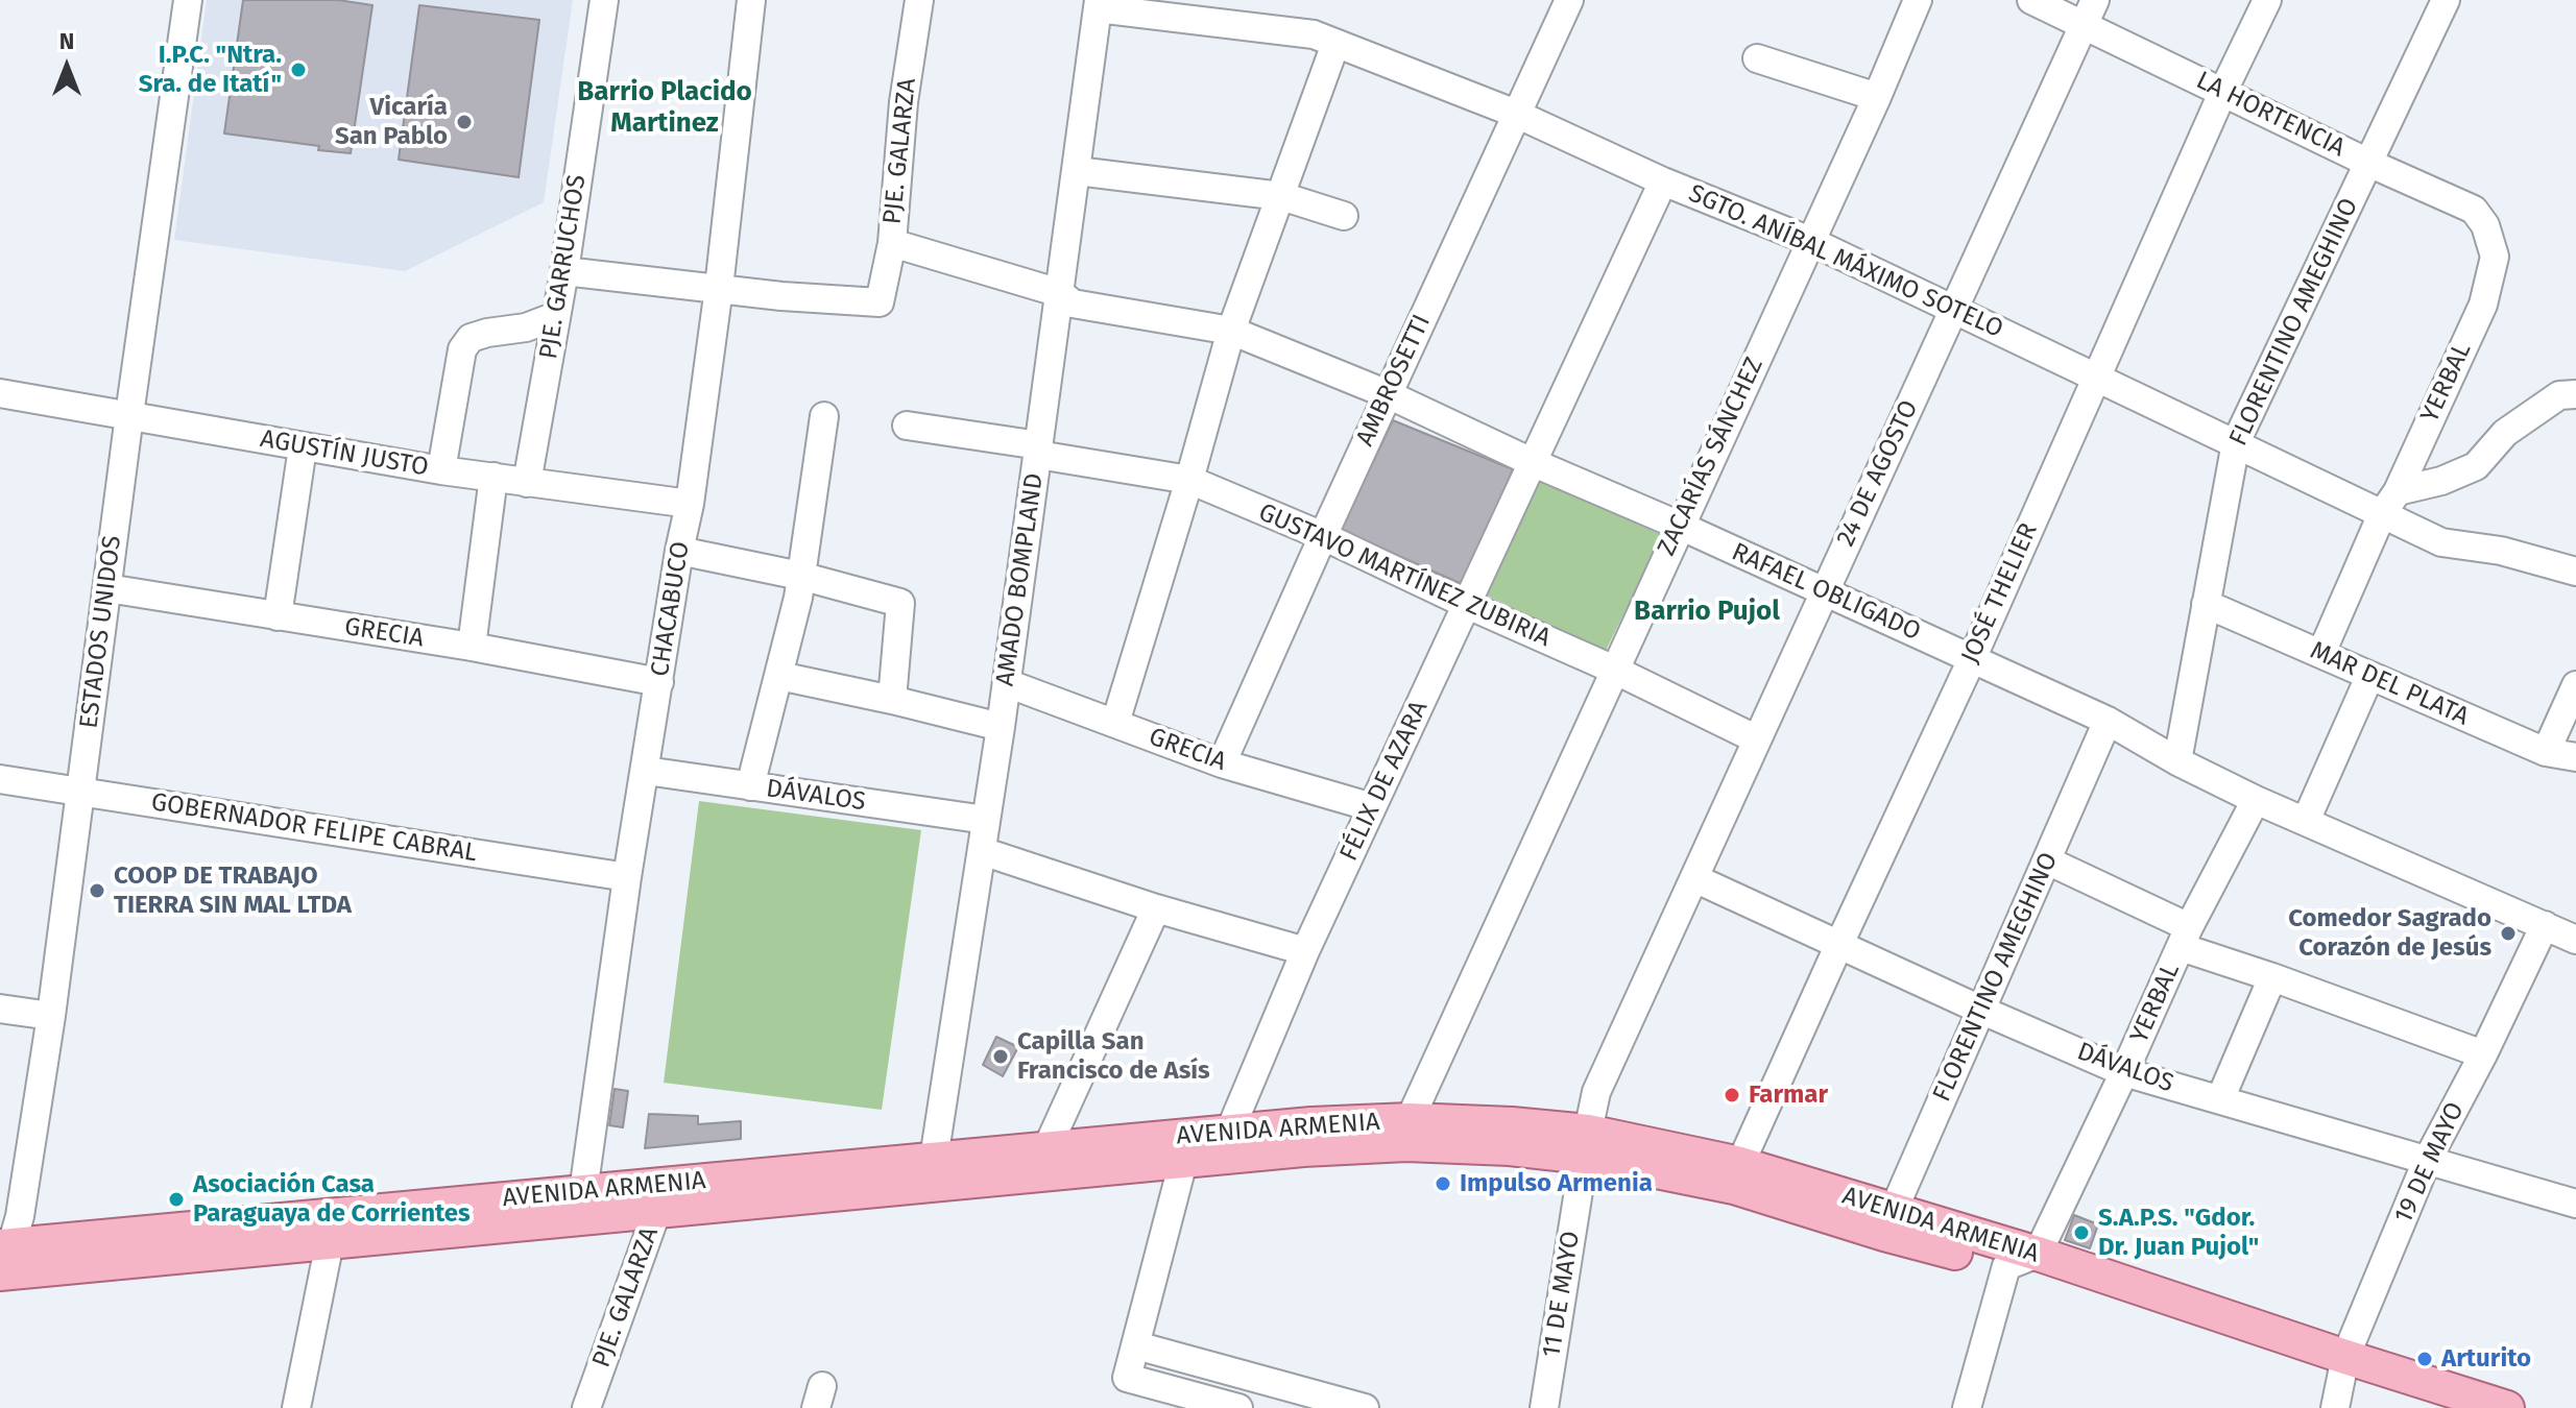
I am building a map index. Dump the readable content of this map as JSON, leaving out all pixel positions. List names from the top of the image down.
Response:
{
  "streets": {
    "main road": ["AVENIDA ARMENIA"],
    "street": [
      "LA HORTENCIA",
      "PJE. GALARZA",
      "SGTO. ANÍBAL MÁXIMO SOTELO",
      "PJE. GARRUCHOS",
      "FLORENTINO AMEGHINO",
      "AMBROSETTI",
      "YERBAL",
      "AGUSTÍN JUSTO",
      "ZACARÍAS SÁNCHEZ",
      "24 DE AGOSTO",
      "GUSTAVO MARTÍNEZ ZUBIRIA",
      "AMADO BOMPLAND",
      "RAFAEL OBLIGADO",
      "JOSÉ THELIER",
      "CHACABUCO",
      "ESTADOS UNIDOS",
      "GRECIA",
      "MAR DEL PLATA",
      "FÉLIX DE AZARA",
      "DÁVALOS",
      "GOBERNADOR FELIPE CABRAL",
      "19 DE MAYO",
      "11 DE MAYO"
    ]
  },
  "crossings": [
    ["LA HORTENCIA", "FLORENTINO AMEGHINO"],
    ["LA HORTENCIA", "YERBAL"],
    ["LA HORTENCIA", "24 DE AGOSTO"],
    ["LA HORTENCIA", "JOSÉ THELIER"],
    ["PJE. GALARZA", "CHACABUCO"],
    ["PJE. GALARZA", "AVENIDA ARMENIA"],
    ["SGTO. ANÍBAL MÁXIMO SOTELO", "FLORENTINO AMEGHINO"],
    ["SGTO. ANÍBAL MÁXIMO SOTELO", "AMBROSETTI"],
    ["SGTO. ANÍBAL MÁXIMO SOTELO", "YERBAL"],
    ["SGTO. ANÍBAL MÁXIMO SOTELO", "ZACARÍAS SÁNCHEZ"],
    ["SGTO. ANÍBAL MÁXIMO SOTELO", "24 DE AGOSTO"],
    ["SGTO. ANÍBAL MÁXIMO SOTELO", "AMADO BOMPLAND"],
    ["SGTO. ANÍBAL MÁXIMO SOTELO", "JOSÉ THELIER"],
    ["SGTO. ANÍBAL MÁXIMO SOTELO", "FÉLIX DE AZARA"],
    ["PJE. GARRUCHOS", "AGUSTÍN JUSTO"],
    ["FLORENTINO AMEGHINO", "RAFAEL OBLIGADO"],
    ["FLORENTINO AMEGHINO", "MAR DEL PLATA"],
    ["FLORENTINO AMEGHINO", "DÁVALOS"],
    ["FLORENTINO AMEGHINO", "AVENIDA ARMENIA"],
    ["AMBROSETTI", "GUSTAVO MARTÍNEZ ZUBIRIA"],
    ["AMBROSETTI", "RAFAEL OBLIGADO"],
    ["AMBROSETTI", "GRECIA"],
    ["YERBAL", "RAFAEL OBLIGADO"],
    ["YERBAL", "MAR DEL PLATA"],
    ["YERBAL", "DÁVALOS"],
    ["YERBAL", "AVENIDA ARMENIA"],
    ["AGUSTÍN JUSTO", "CHACABUCO"],
    ["AGUSTÍN JUSTO", "ESTADOS UNIDOS"],
    ["ZACARÍAS SÁNCHEZ", "GUSTAVO MARTÍNEZ ZUBIRIA"],
    ["ZACARÍAS SÁNCHEZ", "RAFAEL OBLIGADO"],
    ["ZACARÍAS SÁNCHEZ", "AVENIDA ARMENIA"],
    ["24 DE AGOSTO", "GUSTAVO MARTÍNEZ ZUBIRIA"],
    ["24 DE AGOSTO", "RAFAEL OBLIGADO"],
    ["24 DE AGOSTO", "DÁVALOS"],
    ["24 DE AGOSTO", "AVENIDA ARMENIA"],
    ["24 DE AGOSTO", "11 DE MAYO"],
    ["GUSTAVO MARTÍNEZ ZUBIRIA", "AMADO BOMPLAND"],
    ["GUSTAVO MARTÍNEZ ZUBIRIA", "FÉLIX DE AZARA"],
    ["AMADO BOMPLAND", "RAFAEL OBLIGADO"],
    ["AMADO BOMPLAND", "GRECIA"],
    ["AMADO BOMPLAND", "DÁVALOS"],
    ["AMADO BOMPLAND", "AVENIDA ARMENIA"],
    ["RAFAEL OBLIGADO", "JOSÉ THELIER"],
    ["RAFAEL OBLIGADO", "FÉLIX DE AZARA"],
    ["RAFAEL OBLIGADO", "19 DE MAYO"],
    ["JOSÉ THELIER", "DÁVALOS"],
    ["JOSÉ THELIER", "AVENIDA ARMENIA"],
    ["CHACABUCO", "GRECIA"],
    ["CHACABUCO", "DÁVALOS"],
    ["CHACABUCO", "GOBERNADOR FELIPE CABRAL"],
    ["CHACABUCO", "AVENIDA ARMENIA"],
    ["ESTADOS UNIDOS", "GRECIA"],
    ["ESTADOS UNIDOS", "GOBERNADOR FELIPE CABRAL"],
    ["ESTADOS UNIDOS", "AVENIDA ARMENIA"],
    ["GRECIA", "FÉLIX DE AZARA"],
    ["FÉLIX DE AZARA", "AVENIDA ARMENIA"],
    ["DÁVALOS", "19 DE MAYO"],
    ["AVENIDA ARMENIA", "19 DE MAYO"],
    ["AVENIDA ARMENIA", "11 DE MAYO"]
  ],
  "districts": ["Barrio Placido Martinez", "Barrio Pujol"],
  "places": [
    "I.P.C. \"Ntra. Sra. de Itatí\"",
    "Vicaría San Pablo",
    "COOP DE TRABAJO TIERRA SIN MAL LTDA",
    "Comedor Sagrado Corazón de Jesús",
    "Capilla San Francisco de Asís",
    "Farmar",
    "Impulso Armenia",
    "Asociación Casa Paraguaya de Corrientes",
    "S.A.P.S. \"Gdor. Dr. Juan Pujol\"",
    "Arturito"
  ],
  "north": "top"
}
